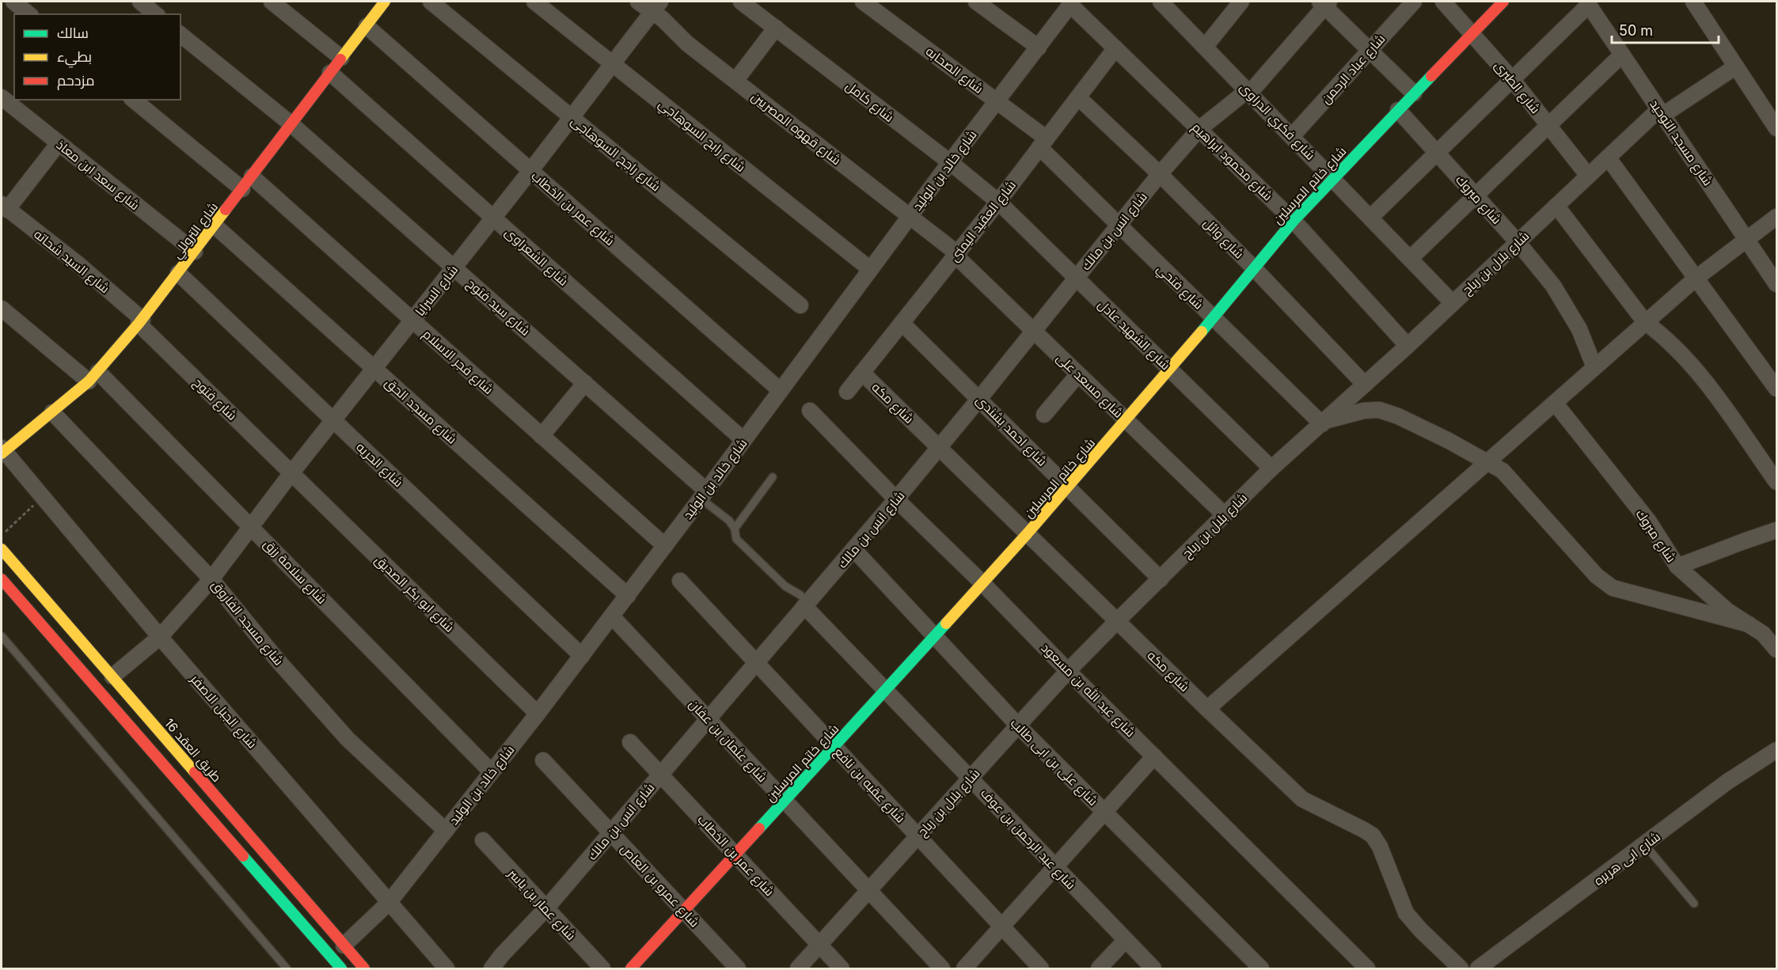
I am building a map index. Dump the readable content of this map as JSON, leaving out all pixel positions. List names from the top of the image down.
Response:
{
  "streets": {
    "street": [
      "شارع عباد الرحمن",
      "شارع الصحابه",
      "شارع الطبرى",
      "شارع كامل",
      "شارع فكري الدراوى",
      "شارع قهوه المصريين",
      "شارع رابح السوهاجي",
      "شارع مسجد التوحيد",
      "شارع راجح السوهاجى",
      "شارع محمود ابراهيم",
      "شارع خالد بن الوليد",
      "شارع سعد ابن معاذ",
      "شارع خاتم المرسلين",
      "شارع مبروك",
      "شارع عمر بن الخطاب",
      "شارع العقيد اليمنى",
      "شارع التروللي",
      "شارع انس بن مالك",
      "شارع وائل",
      "شارع الشعراوى",
      "شارع السيد شحاته",
      "شارع بلال بن رباح",
      "شارع فتحي",
      "شارع السرايا",
      "شارع سيد فتوح",
      "شارع الشهيد عادل",
      "شارع فجر الاسلام",
      "شارع مسعد على",
      "شارع فتوح",
      "شارع مكه",
      "شارع مسجد الحق",
      "شارع احمد بشندى",
      "شارع الحريه",
      "شارع سلامة رزق",
      "شارع ابو بكر الصديق",
      "شارع مسجد الفاروق",
      "شارع عبد الله بن مسعود",
      "شارع الجبل الاصفر",
      "شارع عثمان بن عفان",
      "طريق العقد 16",
      "شارع على بن ابى طالب",
      "شارع عقبه بن نافع",
      "شارع عبد الرحمن بن عوف",
      "شارع ابى هريره",
      "شارع عمرو بن العاص",
      "شارع عمار بن ياسر"
    ]
  },
  "crossings": [
    ["شارع عباد الرحمن", "شارع فكري الدراوى"],
    ["شارع الصحابه", "شارع خالد بن الوليد"],
    ["شارع الصحابه", "شارع العقيد اليمنى"],
    ["شارع الصحابه", "شارع فتحي"],
    ["شارع الطبرى", "شارع خاتم المرسلين"],
    ["شارع الطبرى", "شارع بلال بن رباح"],
    ["شارع كامل", "شارع خالد بن الوليد"],
    ["شارع كامل", "شارع العقيد اليمنى"],
    ["شارع كامل", "شارع الشهيد عادل"],
    ["شارع فكري الدراوى", "شارع خاتم المرسلين"],
    ["شارع فكري الدراوى", "شارع انس بن مالك"],
    ["شارع فكري الدراوى", "شارع بلال بن رباح"],
    ["شارع قهوه المصريين", "شارع خالد بن الوليد"],
    ["شارع قهوه المصريين", "شارع العقيد اليمنى"],
    ["شارع قهوه المصريين", "شارع السرايا"],
    ["شارع قهوه المصريين", "شارع مسعد على"],
    ["شارع رابح السوهاجي", "شارع خالد بن الوليد"],
    ["شارع رابح السوهاجي", "شارع السرايا"],
    ["شارع مسجد التوحيد", "شارع بلال بن رباح"],
    ["شارع راجح السوهاجى", "شارع السرايا"],
    ["شارع محمود ابراهيم", "شارع خالد بن الوليد"],
    ["شارع محمود ابراهيم", "شارع خاتم المرسلين"],
    ["شارع محمود ابراهيم", "شارع العقيد اليمنى"],
    ["شارع محمود ابراهيم", "شارع انس بن مالك"],
    ["شارع محمود ابراهيم", "شارع بلال بن رباح"],
    ["شارع خالد بن الوليد", "شارع عمر بن الخطاب"],
    ["شارع خالد بن الوليد", "شارع الشعراوى"],
    ["شارع خالد بن الوليد", "شارع سيد فتوح"],
    ["شارع خالد بن الوليد", "شارع فجر الاسلام"],
    ["شارع خالد بن الوليد", "شارع مسجد الحق"],
    ["شارع خالد بن الوليد", "شارع الحريه"],
    ["شارع خالد بن الوليد", "شارع سلامة رزق"],
    ["شارع خالد بن الوليد", "شارع ابو بكر الصديق"],
    ["شارع خالد بن الوليد", "شارع مسجد الفاروق"],
    ["شارع خالد بن الوليد", "شارع الجبل الاصفر"],
    ["شارع خالد بن الوليد", "شارع عثمان بن عفان"],
    ["شارع خالد بن الوليد", "طريق العقد 16"],
    ["شارع سعد ابن معاذ", "شارع التروللي"],
    ["شارع خاتم المرسلين", "شارع مبروك"],
    ["شارع خاتم المرسلين", "شارع عمر بن الخطاب"],
    ["شارع خاتم المرسلين", "شارع وائل"],
    ["شارع خاتم المرسلين", "شارع فتحي"],
    ["شارع خاتم المرسلين", "شارع الشهيد عادل"],
    ["شارع خاتم المرسلين", "شارع مسعد على"],
    ["شارع خاتم المرسلين", "شارع مكه"],
    ["شارع خاتم المرسلين", "شارع احمد بشندى"],
    ["شارع خاتم المرسلين", "شارع عبد الله بن مسعود"],
    ["شارع خاتم المرسلين", "شارع عثمان بن عفان"],
    ["شارع خاتم المرسلين", "شارع على بن ابى طالب"],
    ["شارع خاتم المرسلين", "شارع عقبه بن نافع"],
    ["شارع خاتم المرسلين", "شارع عبد الرحمن بن عوف"],
    ["شارع خاتم المرسلين", "شارع عمرو بن العاص"],
    ["شارع مبروك", "شارع بلال بن رباح"],
    ["شارع عمر بن الخطاب", "شارع التروللي"],
    ["شارع عمر بن الخطاب", "شارع انس بن مالك"],
    ["شارع عمر بن الخطاب", "شارع بلال بن رباح"],
    ["شارع عمر بن الخطاب", "شارع السرايا"],
    ["شارع العقيد اليمنى", "شارع وائل"],
    ["شارع العقيد اليمنى", "شارع فتحي"],
    ["شارع العقيد اليمنى", "شارع الشهيد عادل"],
    ["شارع العقيد اليمنى", "شارع مسعد على"],
    ["شارع العقيد اليمنى", "شارع مكه"],
    ["شارع العقيد اليمنى", "شارع احمد بشندى"],
    ["شارع التروللي", "شارع الشعراوى"],
    ["شارع التروللي", "شارع السيد شحاته"],
    ["شارع التروللي", "شارع سيد فتوح"],
    ["شارع التروللي", "شارع فجر الاسلام"],
    ["شارع التروللي", "شارع فتوح"],
    ["شارع التروللي", "شارع مسجد الحق"],
    ["شارع التروللي", "شارع الحريه"],
    ["شارع التروللي", "شارع سلامة رزق"],
    ["شارع التروللي", "شارع مسجد الفاروق"],
    ["شارع التروللي", "شارع الجبل الاصفر"],
    ["شارع انس بن مالك", "شارع وائل"],
    ["شارع انس بن مالك", "شارع فتحي"],
    ["شارع انس بن مالك", "شارع الشهيد عادل"],
    ["شارع انس بن مالك", "شارع مسعد على"],
    ["شارع انس بن مالك", "شارع مكه"],
    ["شارع انس بن مالك", "شارع احمد بشندى"],
    ["شارع انس بن مالك", "شارع عبد الله بن مسعود"],
    ["شارع انس بن مالك", "شارع عثمان بن عفان"],
    ["شارع انس بن مالك", "شارع على بن ابى طالب"],
    ["شارع انس بن مالك", "شارع عقبه بن نافع"],
    ["شارع انس بن مالك", "شارع عبد الرحمن بن عوف"],
    ["شارع انس بن مالك", "شارع عمرو بن العاص"],
    ["شارع انس بن مالك", "شارع عمار بن ياسر"],
    ["شارع وائل", "شارع بلال بن رباح"],
    ["شارع الشعراوى", "شارع السرايا"],
    ["شارع السيد شحاته", "شارع فتوح"],
    ["شارع بلال بن رباح", "شارع فتحي"],
    ["شارع بلال بن رباح", "شارع الشهيد عادل"],
    ["شارع بلال بن رباح", "شارع مسعد على"],
    ["شارع بلال بن رباح", "شارع مكه"],
    ["شارع بلال بن رباح", "شارع احمد بشندى"],
    ["شارع بلال بن رباح", "شارع عبد الله بن مسعود"],
    ["شارع بلال بن رباح", "شارع عثمان بن عفان"],
    ["شارع بلال بن رباح", "شارع على بن ابى طالب"],
    ["شارع بلال بن رباح", "شارع عقبه بن نافع"],
    ["شارع بلال بن رباح", "شارع عبد الرحمن بن عوف"],
    ["شارع السرايا", "شارع سيد فتوح"],
    ["شارع السرايا", "شارع فجر الاسلام"],
    ["شارع السرايا", "شارع فتوح"],
    ["شارع السرايا", "شارع مسجد الحق"],
    ["شارع السرايا", "شارع الحريه"],
    ["شارع السرايا", "شارع سلامة رزق"],
    ["شارع السرايا", "شارع ابو بكر الصديق"],
    ["شارع السرايا", "شارع مسجد الفاروق"],
    ["شارع السرايا", "شارع الجبل الاصفر"],
    ["شارع السرايا", "طريق العقد 16"],
    ["شارع فتوح", "شارع ابو بكر الصديق"]
  ],
  "legend": ["سالك", "بطيء", "مزدحم"],
  "scale_bar": "50 m"
}
